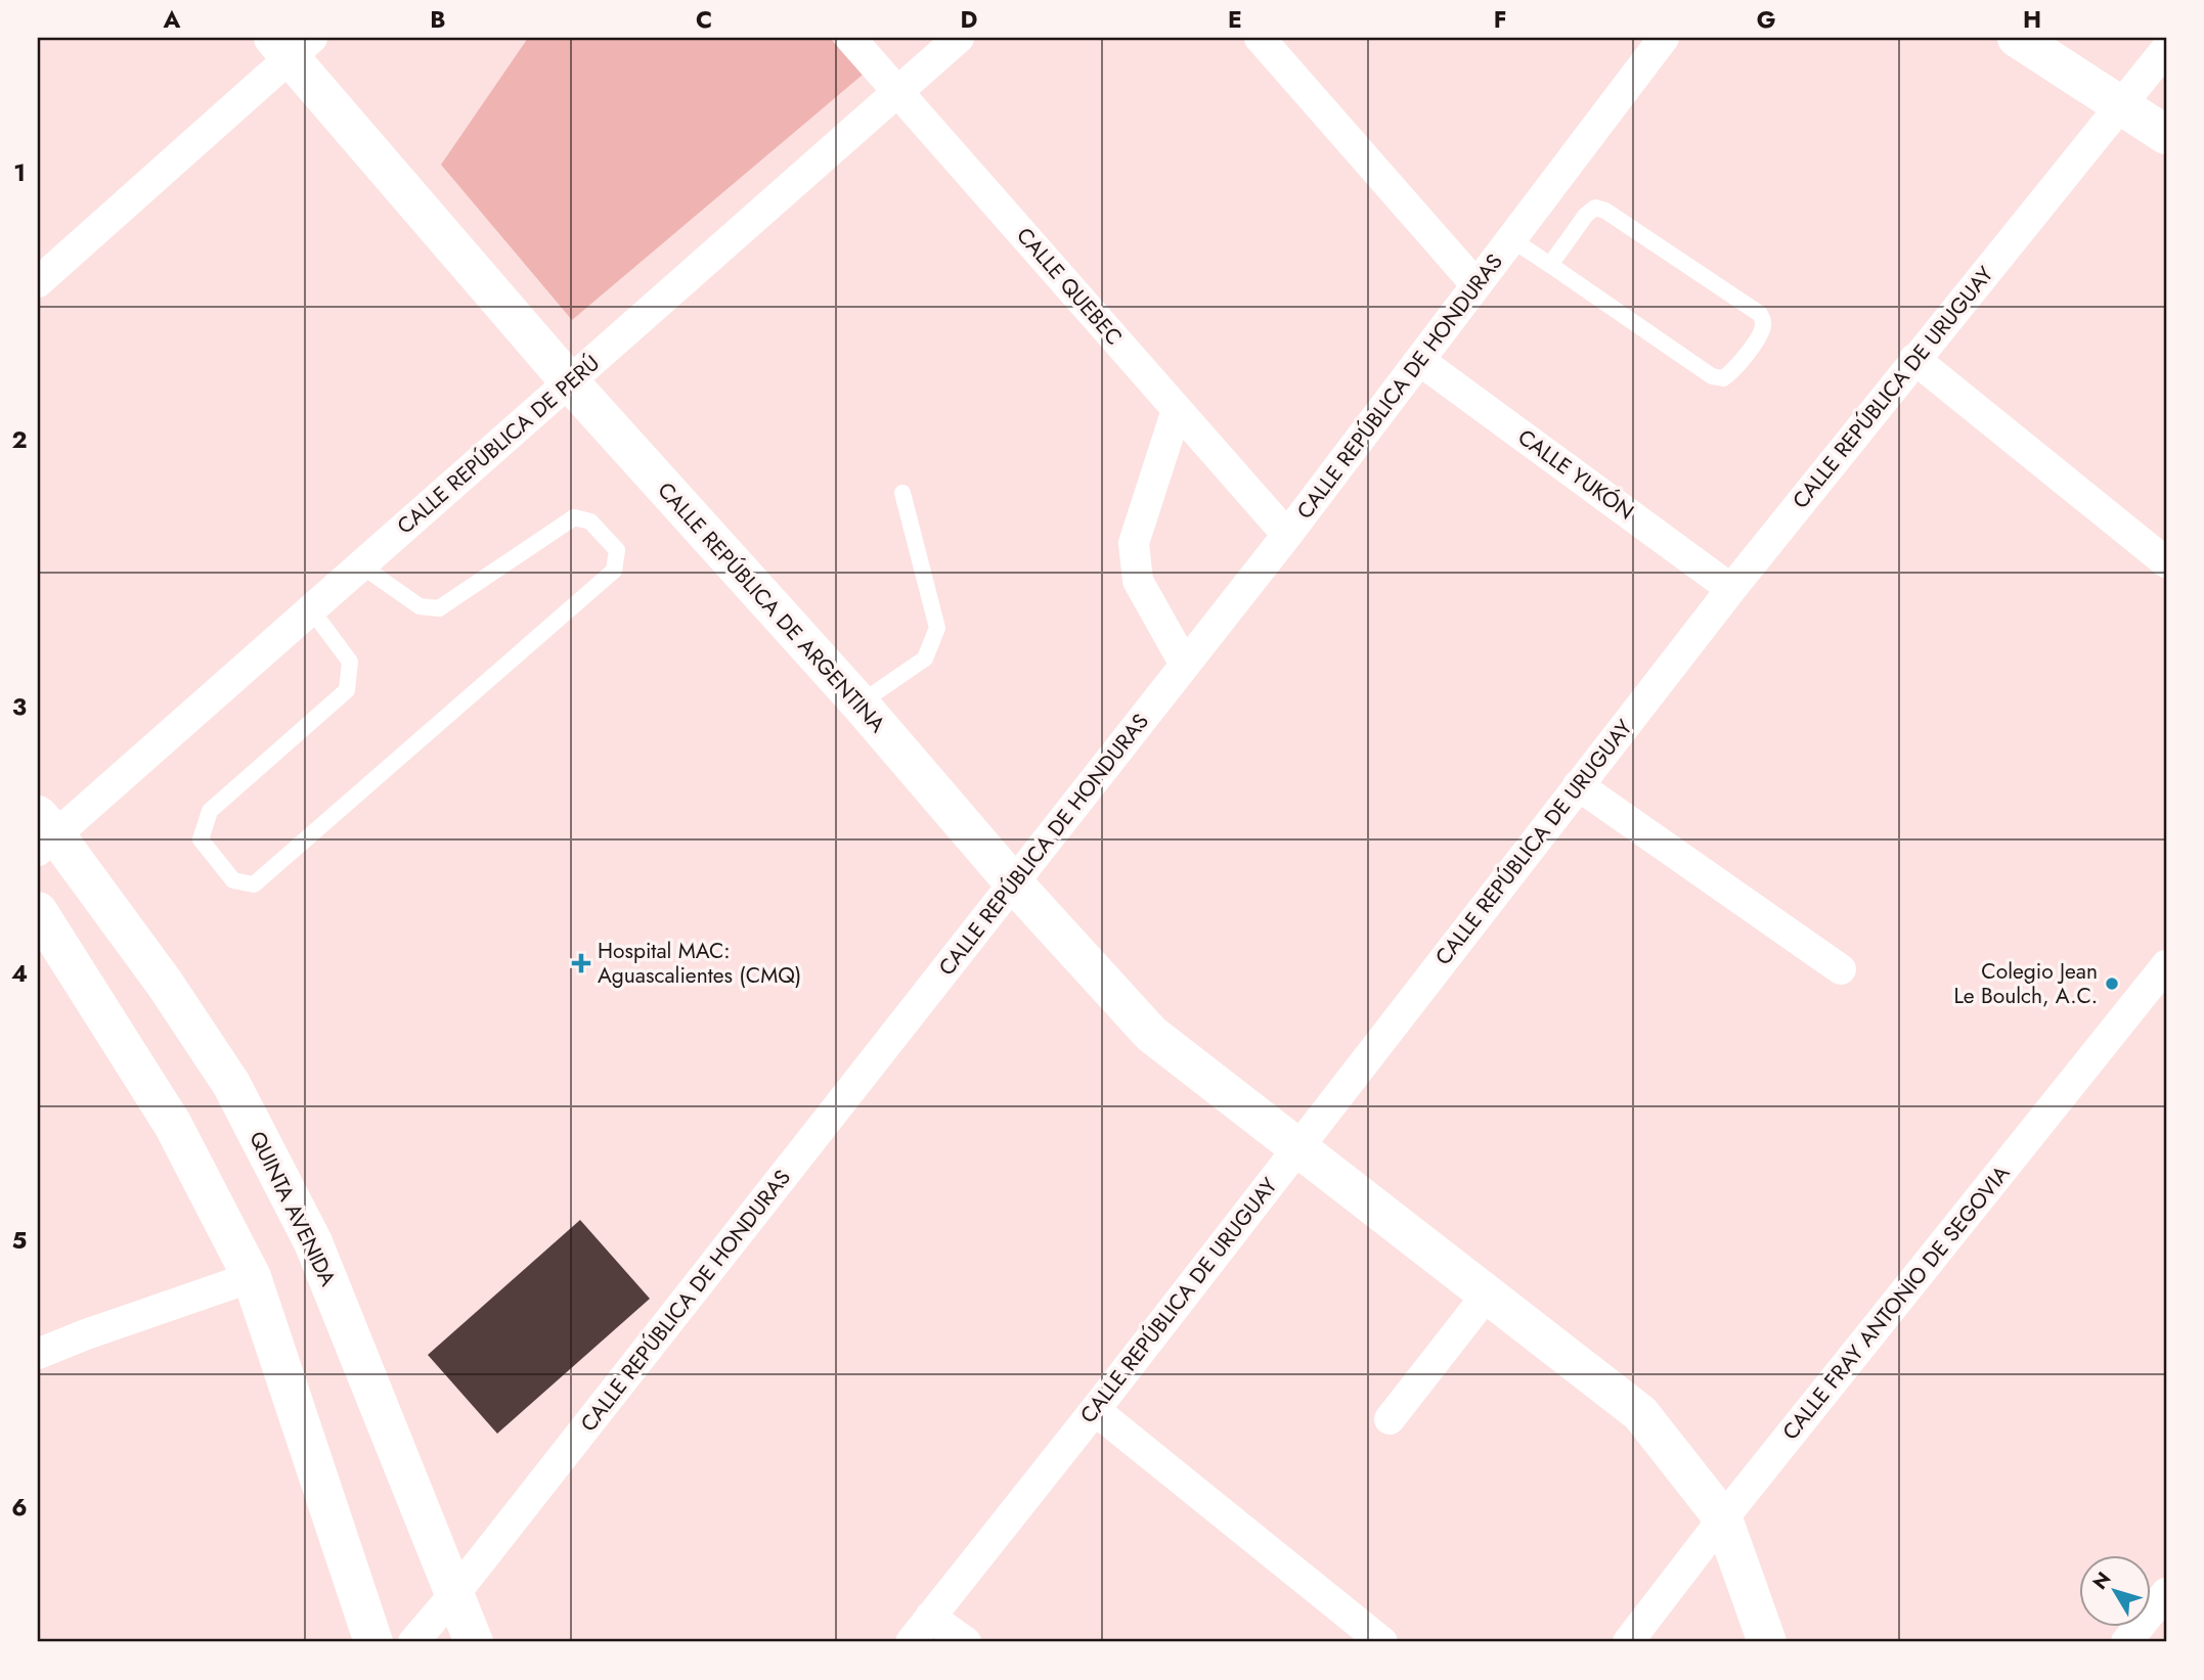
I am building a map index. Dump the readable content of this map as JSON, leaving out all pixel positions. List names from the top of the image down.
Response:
{
  "streets": {
    "street": [
      "CALLE QUEBEC",
      "CALLE REPÚBLICA DE HONDURAS",
      "CALLE REPÚBLICA DE URUGUAY",
      "CALLE REPÚBLICA DE PERÚ",
      "CALLE YUKÓN",
      "CALLE REPÚBLICA DE ARGENTINA",
      "QUINTA AVENIDA",
      "CALLE FRAY ANTONIO DE SEGOVIA"
    ]
  },
  "crossings": [
    ["CALLE QUEBEC", "CALLE REPÚBLICA DE HONDURAS"],
    ["CALLE QUEBEC", "CALLE REPÚBLICA DE PERÚ"],
    ["CALLE REPÚBLICA DE HONDURAS", "CALLE YUKÓN"],
    ["CALLE REPÚBLICA DE HONDURAS", "CALLE REPÚBLICA DE ARGENTINA"],
    ["CALLE REPÚBLICA DE HONDURAS", "QUINTA AVENIDA"],
    ["CALLE REPÚBLICA DE URUGUAY", "CALLE YUKÓN"],
    ["CALLE REPÚBLICA DE URUGUAY", "CALLE REPÚBLICA DE ARGENTINA"],
    ["CALLE REPÚBLICA DE PERÚ", "CALLE REPÚBLICA DE ARGENTINA"],
    ["CALLE REPÚBLICA DE PERÚ", "QUINTA AVENIDA"],
    ["CALLE REPÚBLICA DE ARGENTINA", "CALLE FRAY ANTONIO DE SEGOVIA"]
  ],
  "places": {
    "health": ["Hospital MAC: Aguascalientes (CMQ)"],
    "other": ["Colegio Jean Le Boulch, A.C."]
  },
  "north": "top left",
  "grid": {
    "columns": [
      "A",
      "B",
      "C",
      "D",
      "E",
      "F",
      "G",
      "H"
    ],
    "rows": [
      "1",
      "2",
      "3",
      "4",
      "5",
      "6"
    ]
  }
}
